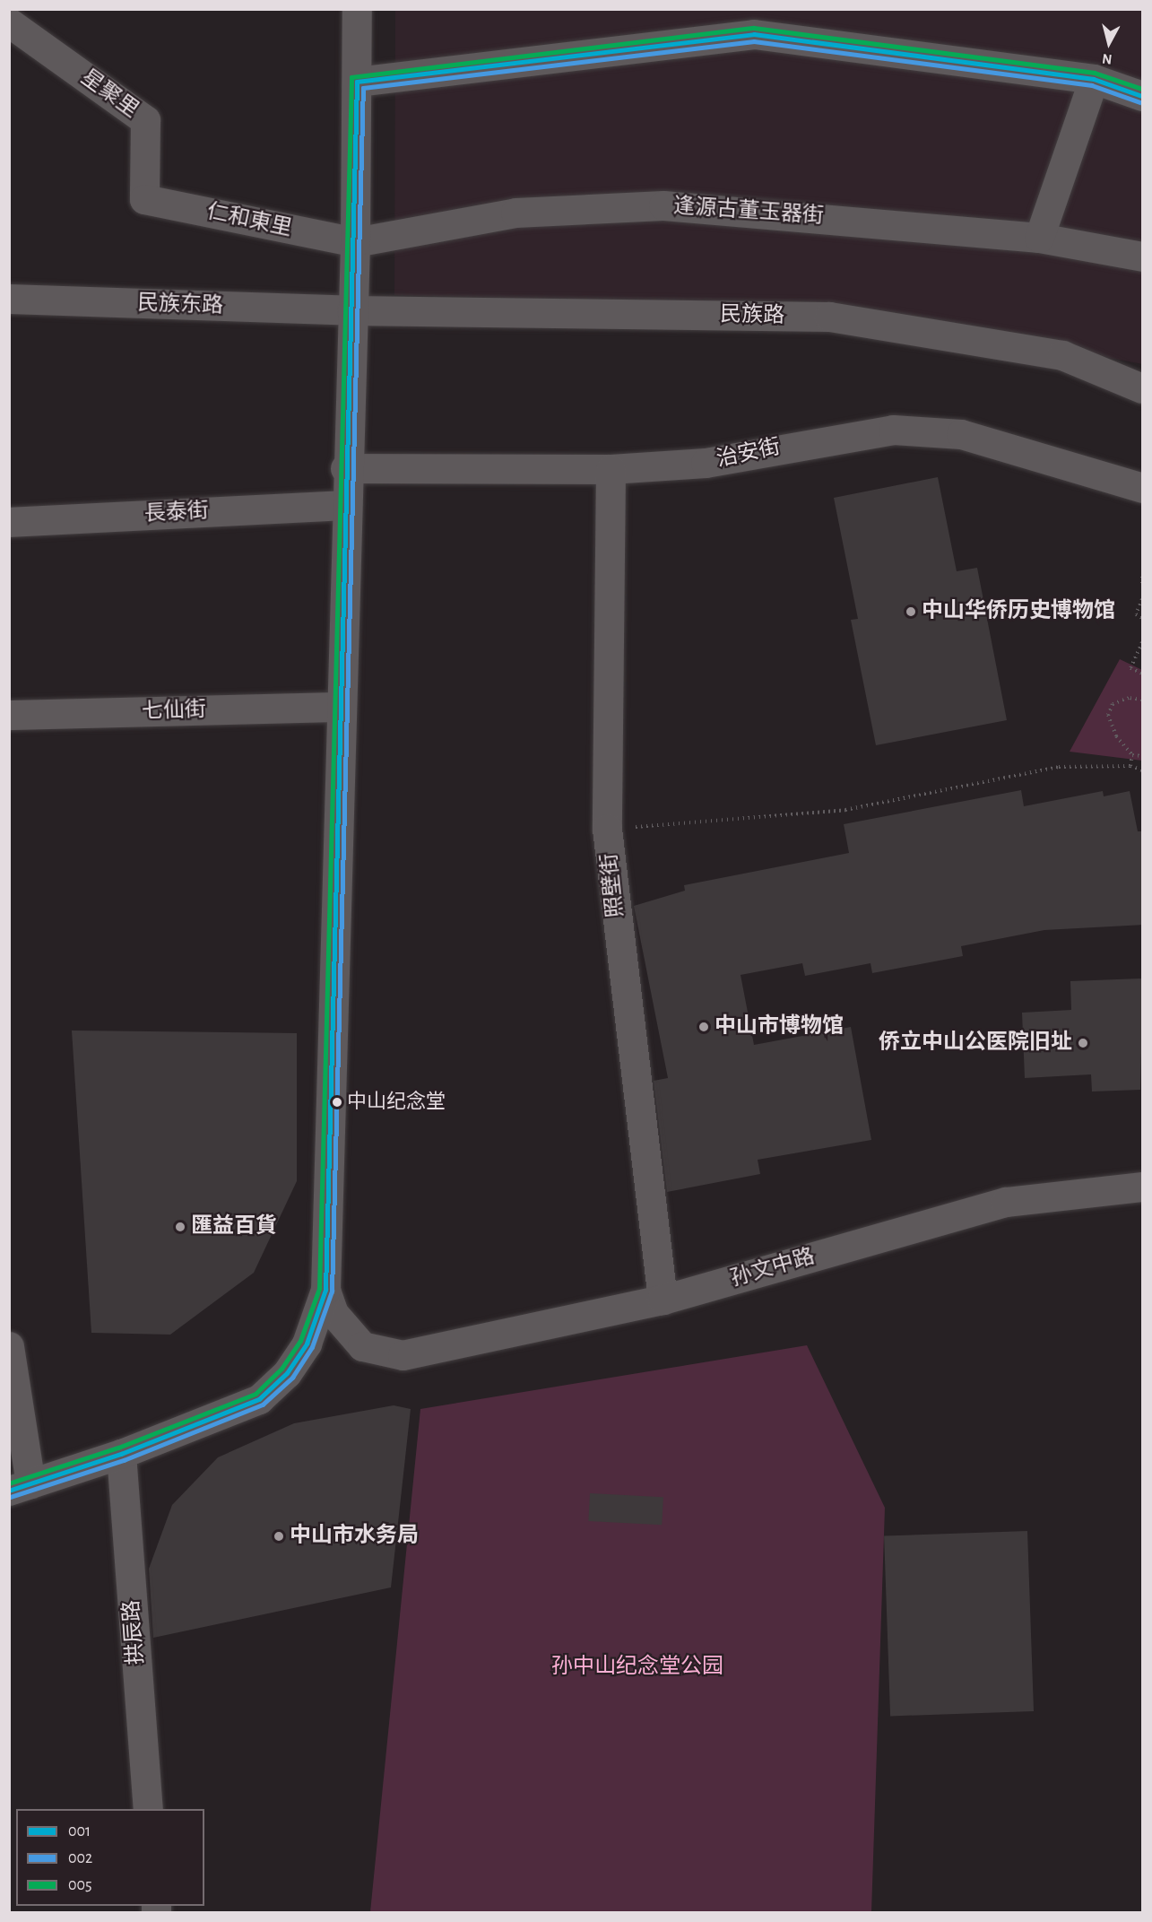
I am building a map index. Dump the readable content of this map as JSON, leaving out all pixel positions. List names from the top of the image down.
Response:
{
  "streets": {
    "street": [
      "星聚里",
      "逢源古董玉器街",
      "仁和東里",
      "民族东路",
      "民族路",
      "治安街",
      "長泰街",
      "七仙街",
      "照壁街",
      "孙文中路",
      "拱辰路"
    ]
  },
  "crossings": [
    ["星聚里", "仁和東里"],
    ["逢源古董玉器街", "仁和東里"],
    ["民族东路", "民族路"],
    ["治安街", "照壁街"],
    ["照壁街", "孙文中路"]
  ],
  "parks": ["孙中山纪念堂公园"],
  "places": [
    "中山华侨历史博物馆",
    "中山市博物馆",
    "侨立中山公医院旧址",
    "中山纪念堂",
    "匯益百貨",
    "中山市水务局"
  ],
  "lines": ["transit line 005", "transit line 001", "transit line 002"],
  "legend": ["001", "002", "005"],
  "north": "bottom"
}
